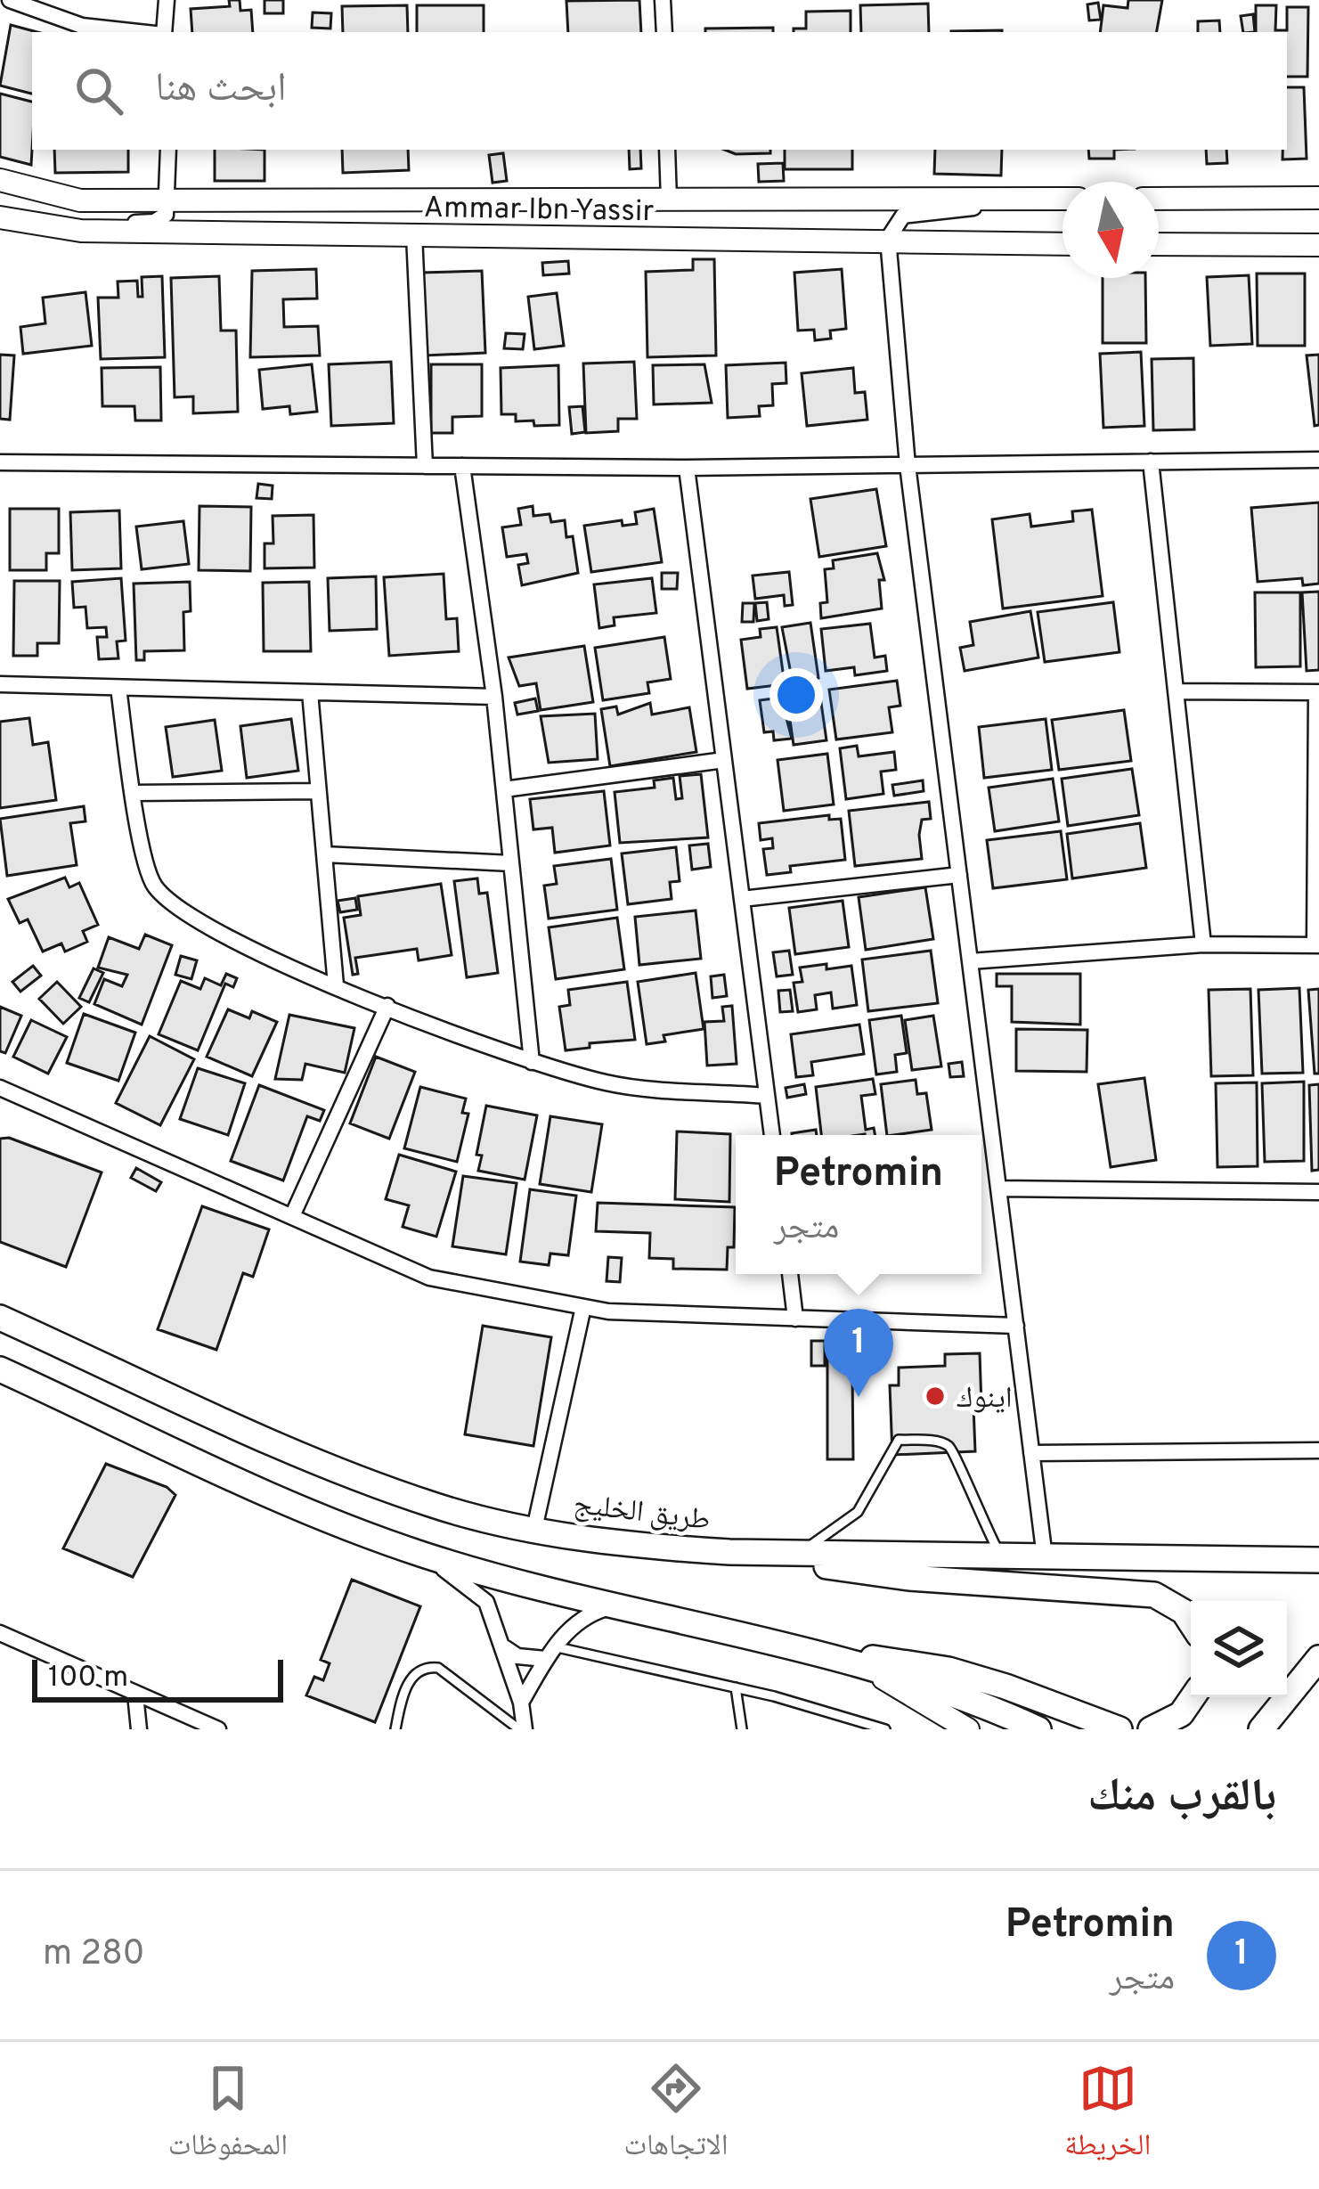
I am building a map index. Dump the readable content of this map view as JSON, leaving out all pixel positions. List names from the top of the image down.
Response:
{
  "streets": {
    "main road": ["طريق الخليج"],
    "street": ["Ammar Ibn Yassir"]
  },
  "places": ["اينوك"],
  "scale_bar": "100 m",
  "north": "bottom",
  "page": {
    "search": "ابحث هنا",
    "popup": ["Petromin", "متجر"],
    "pins": "1",
    "scale": "100 m",
    "heading": "بالقرب منك",
    "list": [
      {
        "mark": "1",
        "name": "Petromin",
        "note": "متجر",
        "value": "280 m"
      }
    ],
    "nav": ["الخريطة", "الاتجاهات", "المحفوظات"]
  }
}
